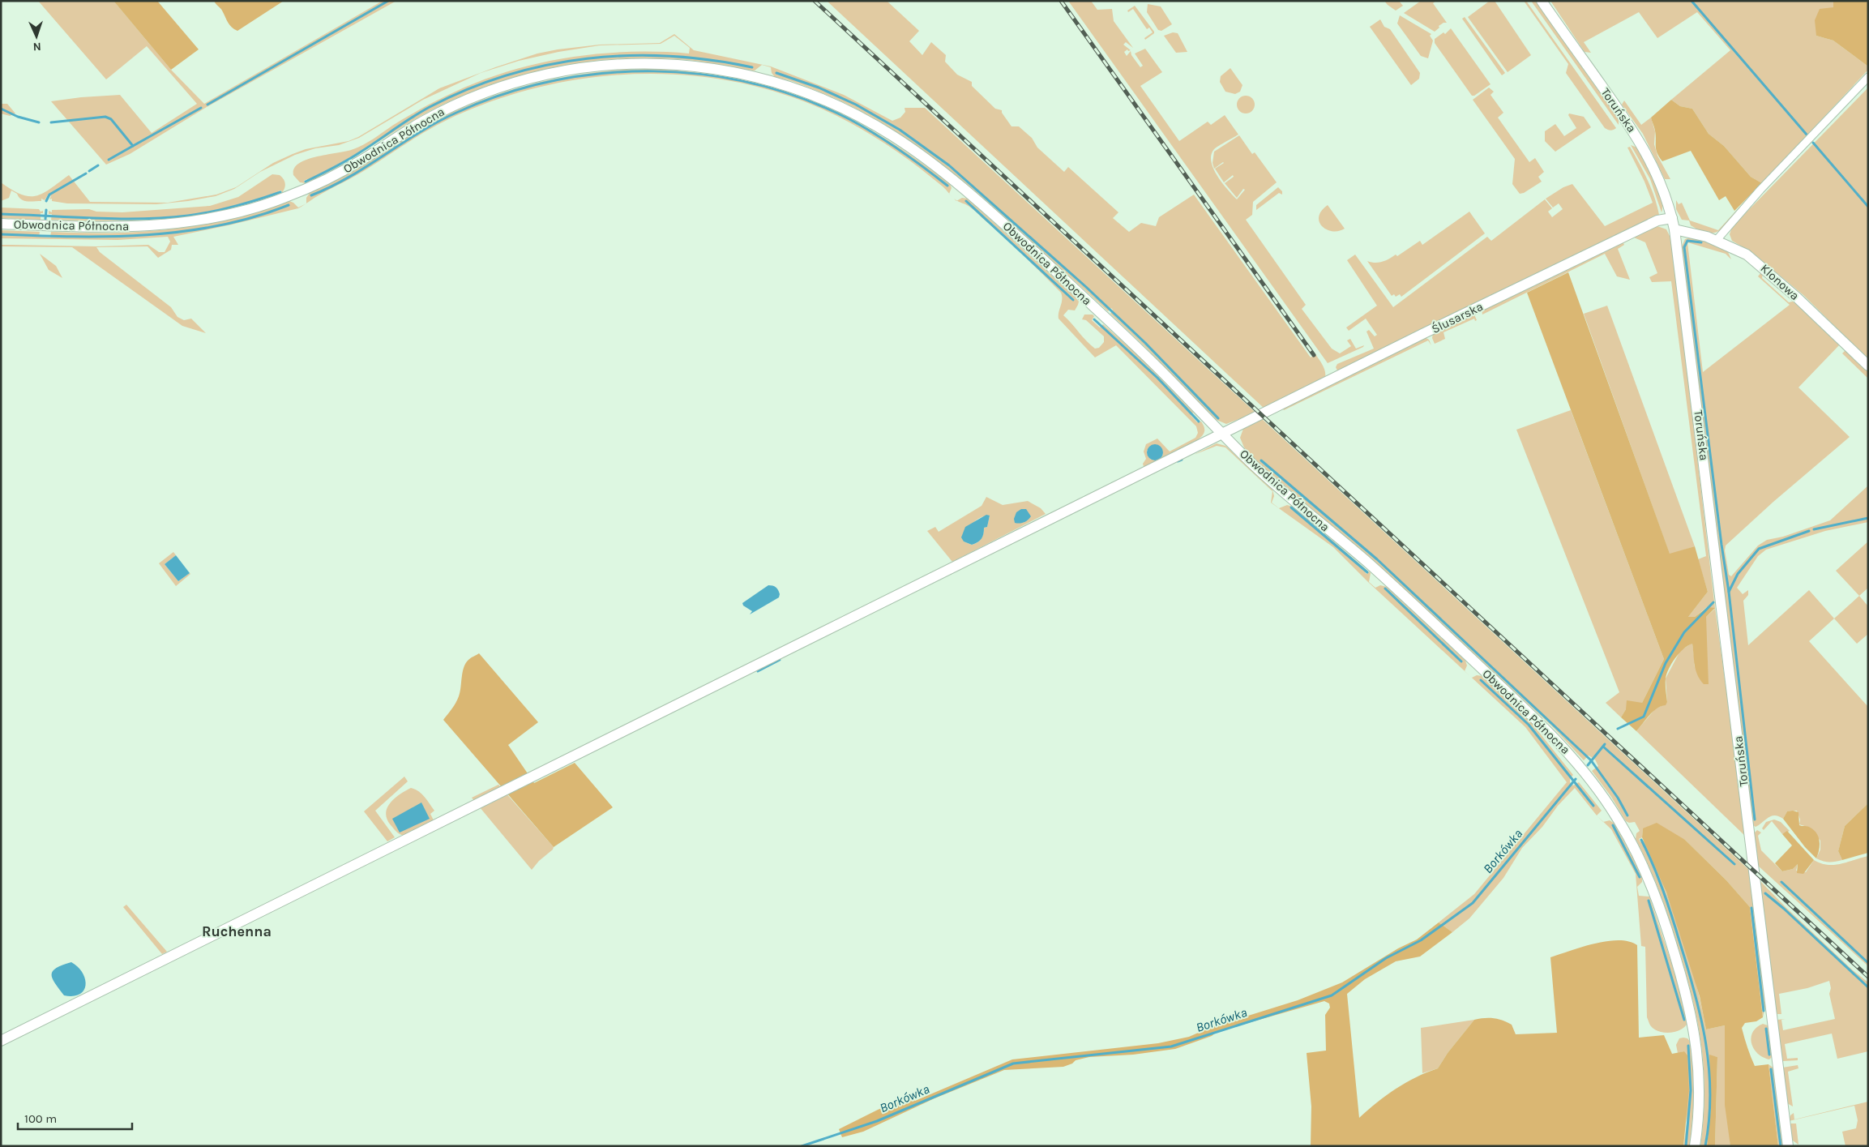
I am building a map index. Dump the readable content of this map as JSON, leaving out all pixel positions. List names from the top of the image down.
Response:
{
  "streets": {
    "street": [
      "Toruńska",
      "Obwodnica Północna",
      "Klonowa",
      "Ślusarska"
    ]
  },
  "crossings": [
    ["Toruńska", "Klonowa"],
    ["Toruńska", "Ślusarska"],
    ["Obwodnica Północna", "Ślusarska"]
  ],
  "districts": ["Ruchenna"],
  "water": ["Borkówka"],
  "scale_bar": "100 m",
  "north": "bottom"
}
